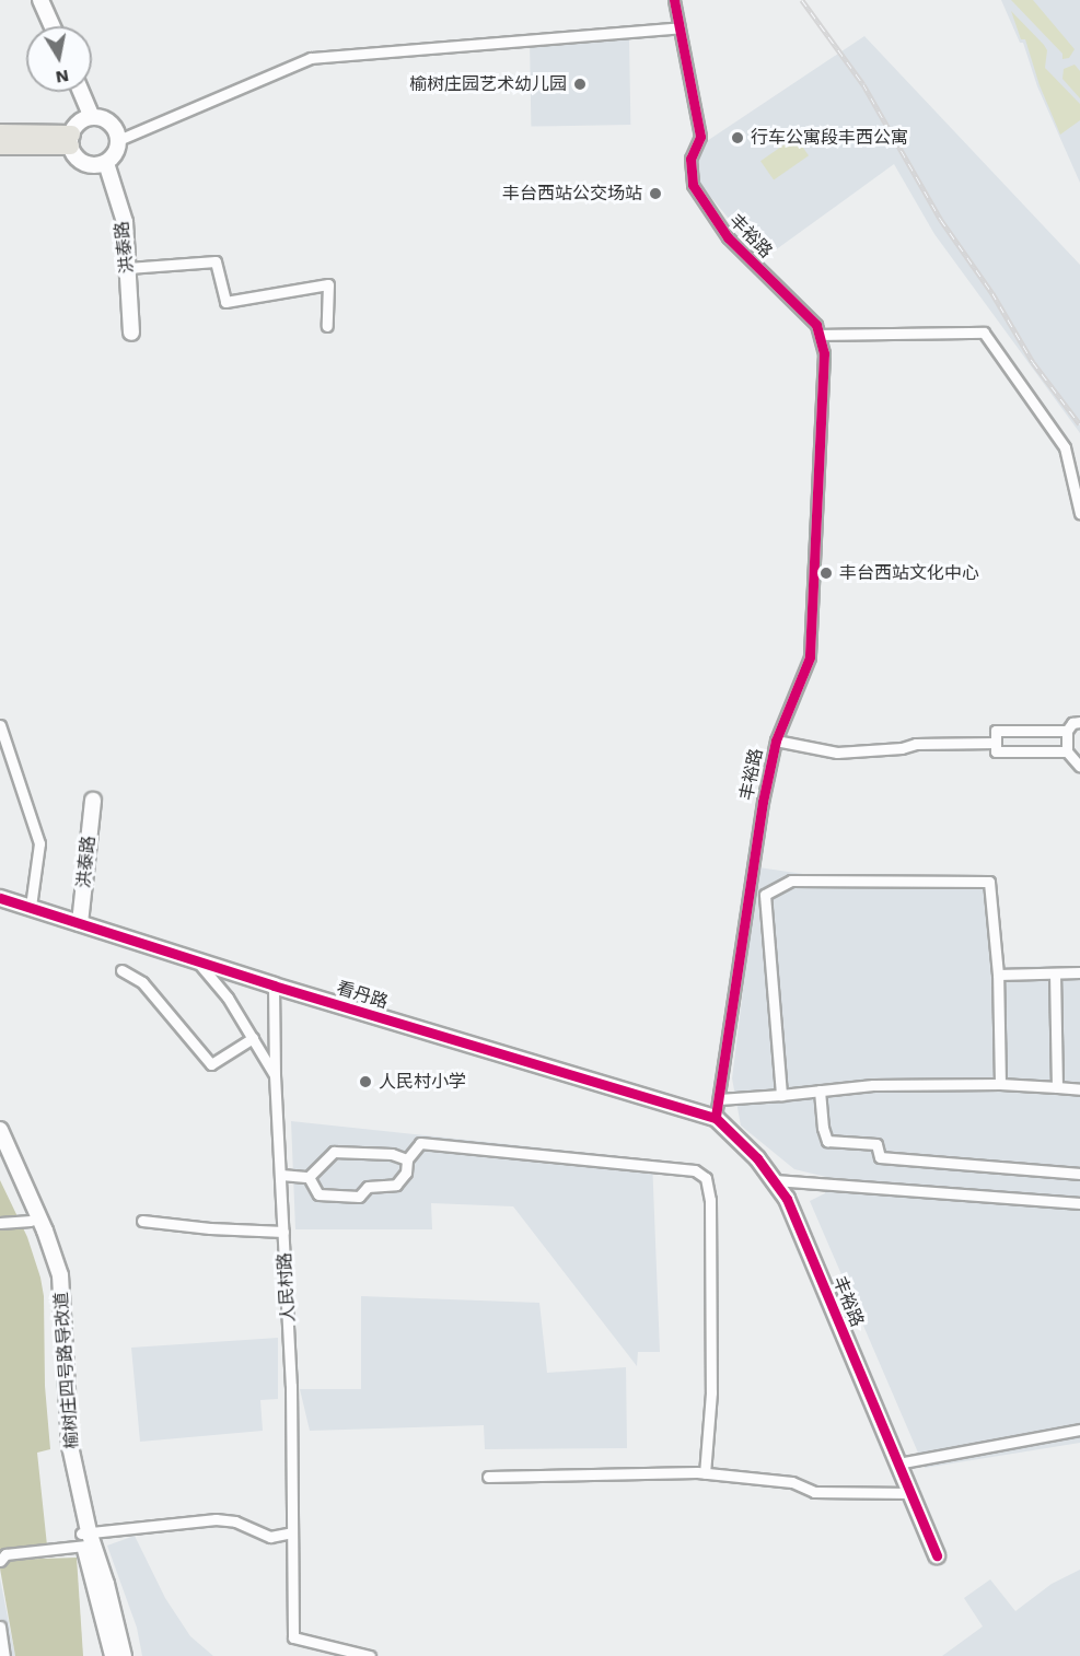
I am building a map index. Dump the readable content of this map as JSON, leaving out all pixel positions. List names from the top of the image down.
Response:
{
  "streets": {
    "street": [
      "丰裕路",
      "洪泰路",
      "看丹路",
      "人民村路",
      "榆树庄四号路导改道"
    ]
  },
  "crossings": [
    ["丰裕路", "看丹路"],
    ["洪泰路", "看丹路"],
    ["看丹路", "人民村路"]
  ],
  "places": [
    "榆树庄园艺术幼儿园",
    "行车公寓段丰西公寓",
    "丰台西站公交场站",
    "丰台西站文化中心",
    "人民村小学"
  ],
  "north": "bottom"
}
